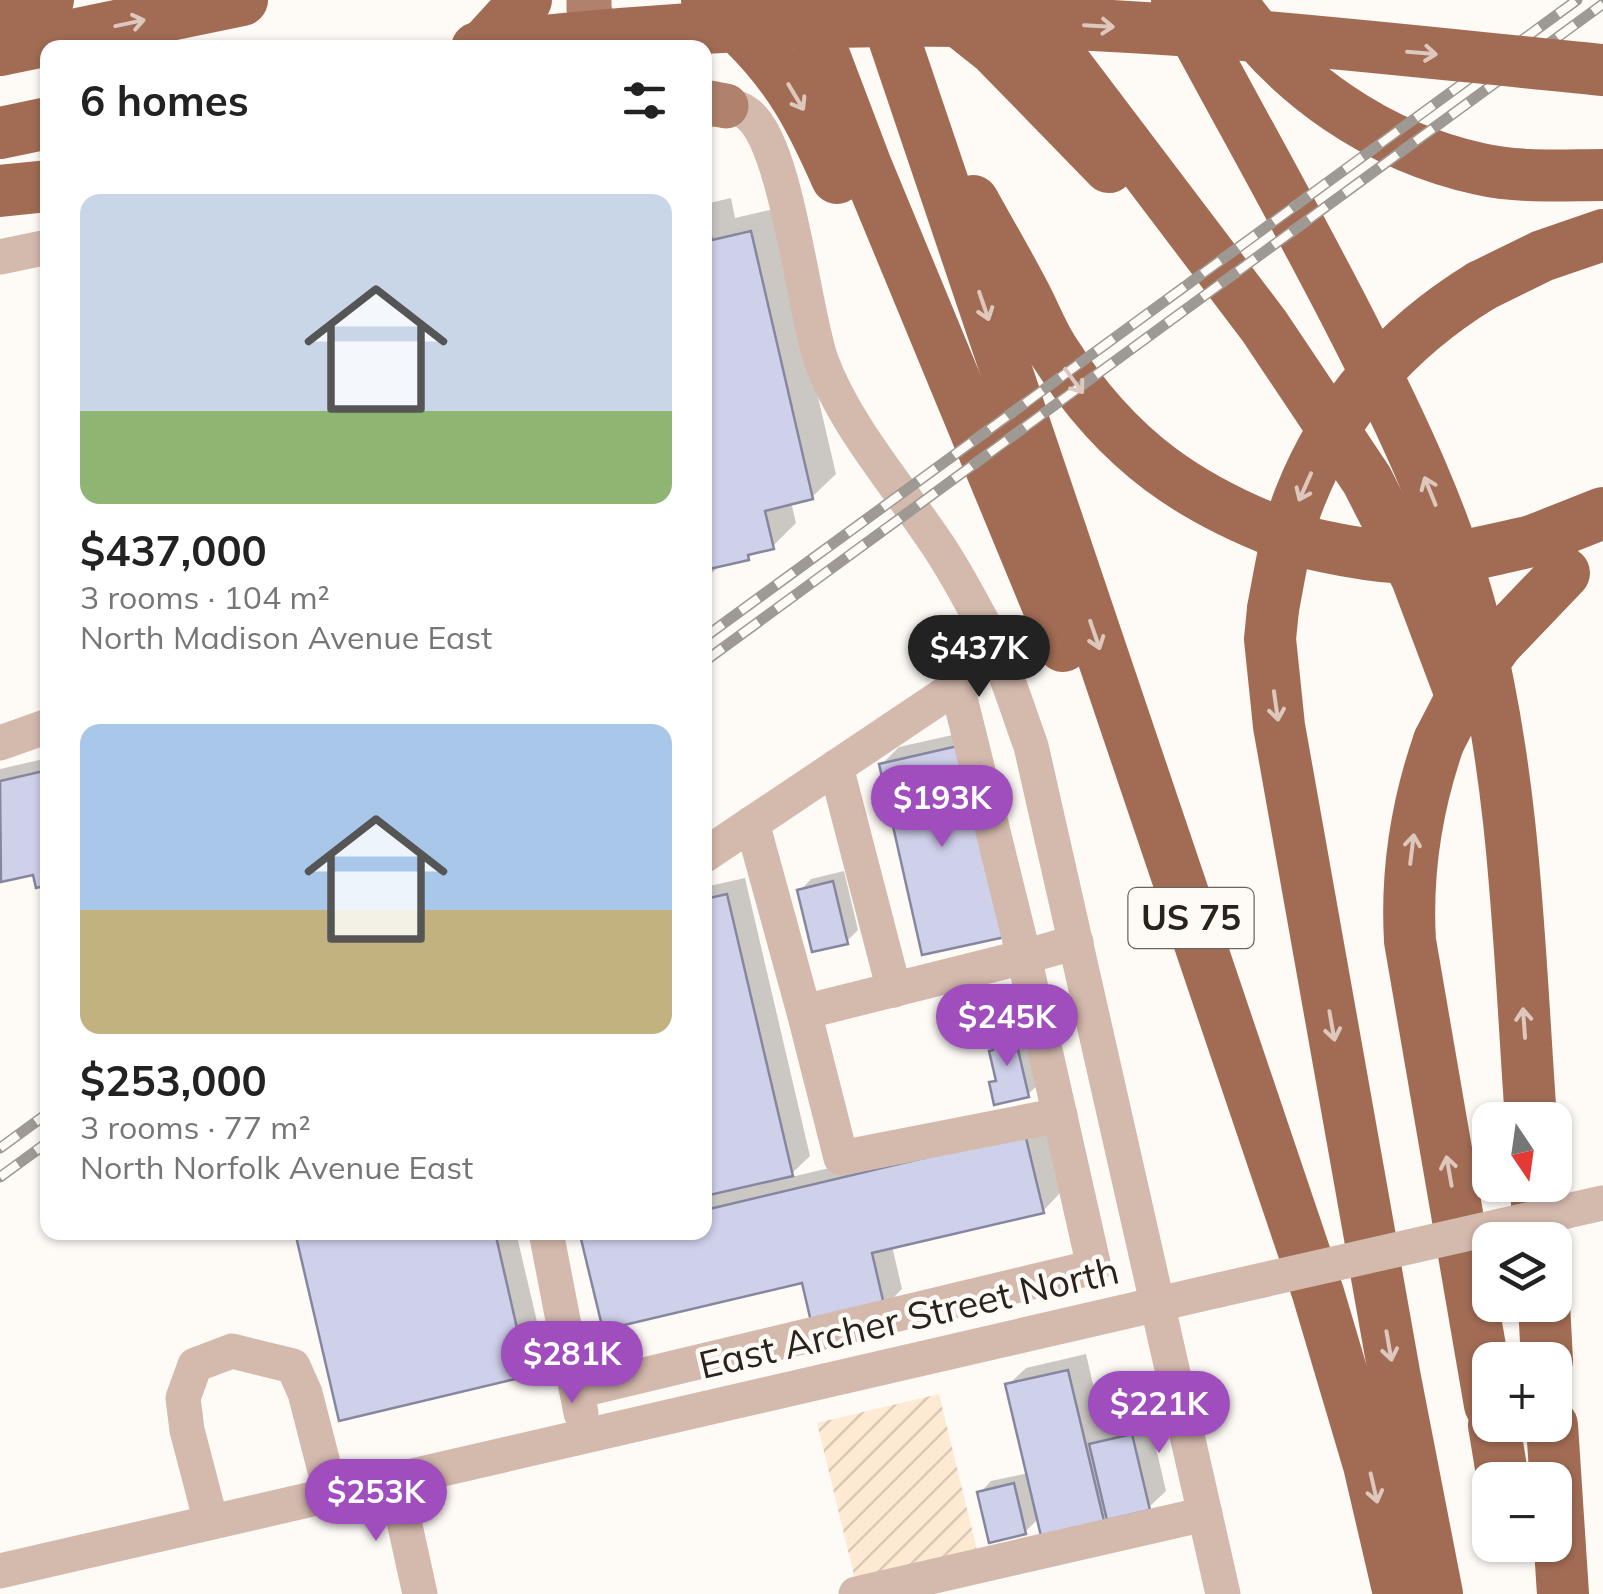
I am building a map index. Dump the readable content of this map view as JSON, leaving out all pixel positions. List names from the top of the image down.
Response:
{
  "streets": {
    "highway": ["US 75"],
    "street": ["East Archer Street North"]
  },
  "north": "bottom",
  "page": {
    "heading": "6 homes",
    "list": [
      {
        "name": "$437,000",
        "note": "3 rooms · 104 m² · North Madison Avenue East"
      },
      {
        "name": "$253,000",
        "note": "3 rooms · 77 m² · North Norfolk Avenue East"
      }
    ],
    "price": [
      "$437K",
      "$193K",
      "$245K",
      "$281K",
      "$221K",
      "$253K"
    ],
    "map_buttons": ["+", "−"]
  }
}
